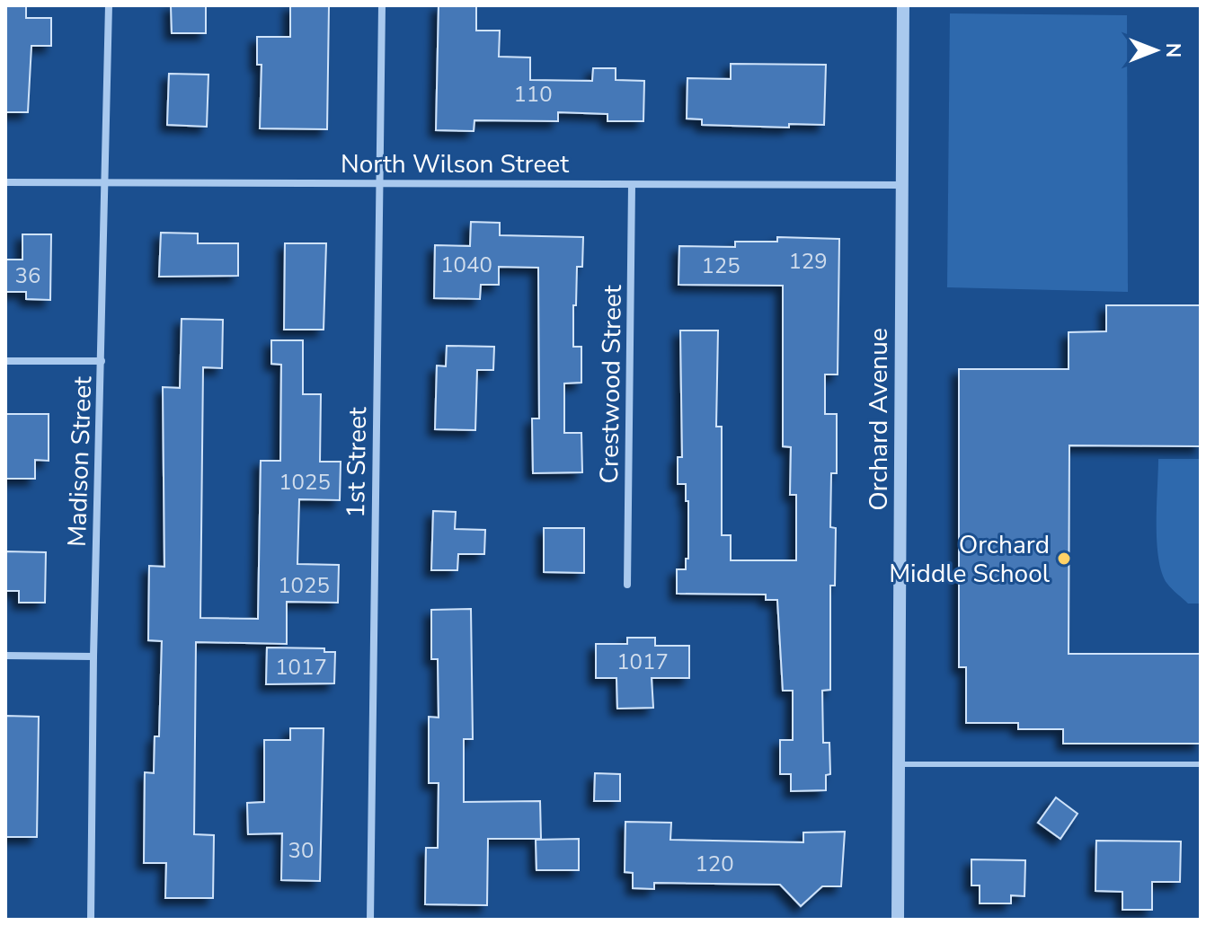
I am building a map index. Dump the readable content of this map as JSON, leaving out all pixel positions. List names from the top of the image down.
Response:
{
  "streets": {
    "street": [
      "North Wilson Street",
      "Crestwood Street",
      "Orchard Avenue",
      "Madison Street",
      "1st Street"
    ]
  },
  "crossings": [
    ["North Wilson Street", "Crestwood Street"],
    ["North Wilson Street", "Orchard Avenue"],
    ["North Wilson Street", "Madison Street"],
    ["North Wilson Street", "1st Street"]
  ],
  "places": ["Orchard Middle School"],
  "house_numbers": [
    "110",
    "129",
    "1040",
    "125",
    "36",
    "1025",
    "1025",
    "1017",
    "1017",
    "30",
    "120"
  ],
  "north": "right"
}
